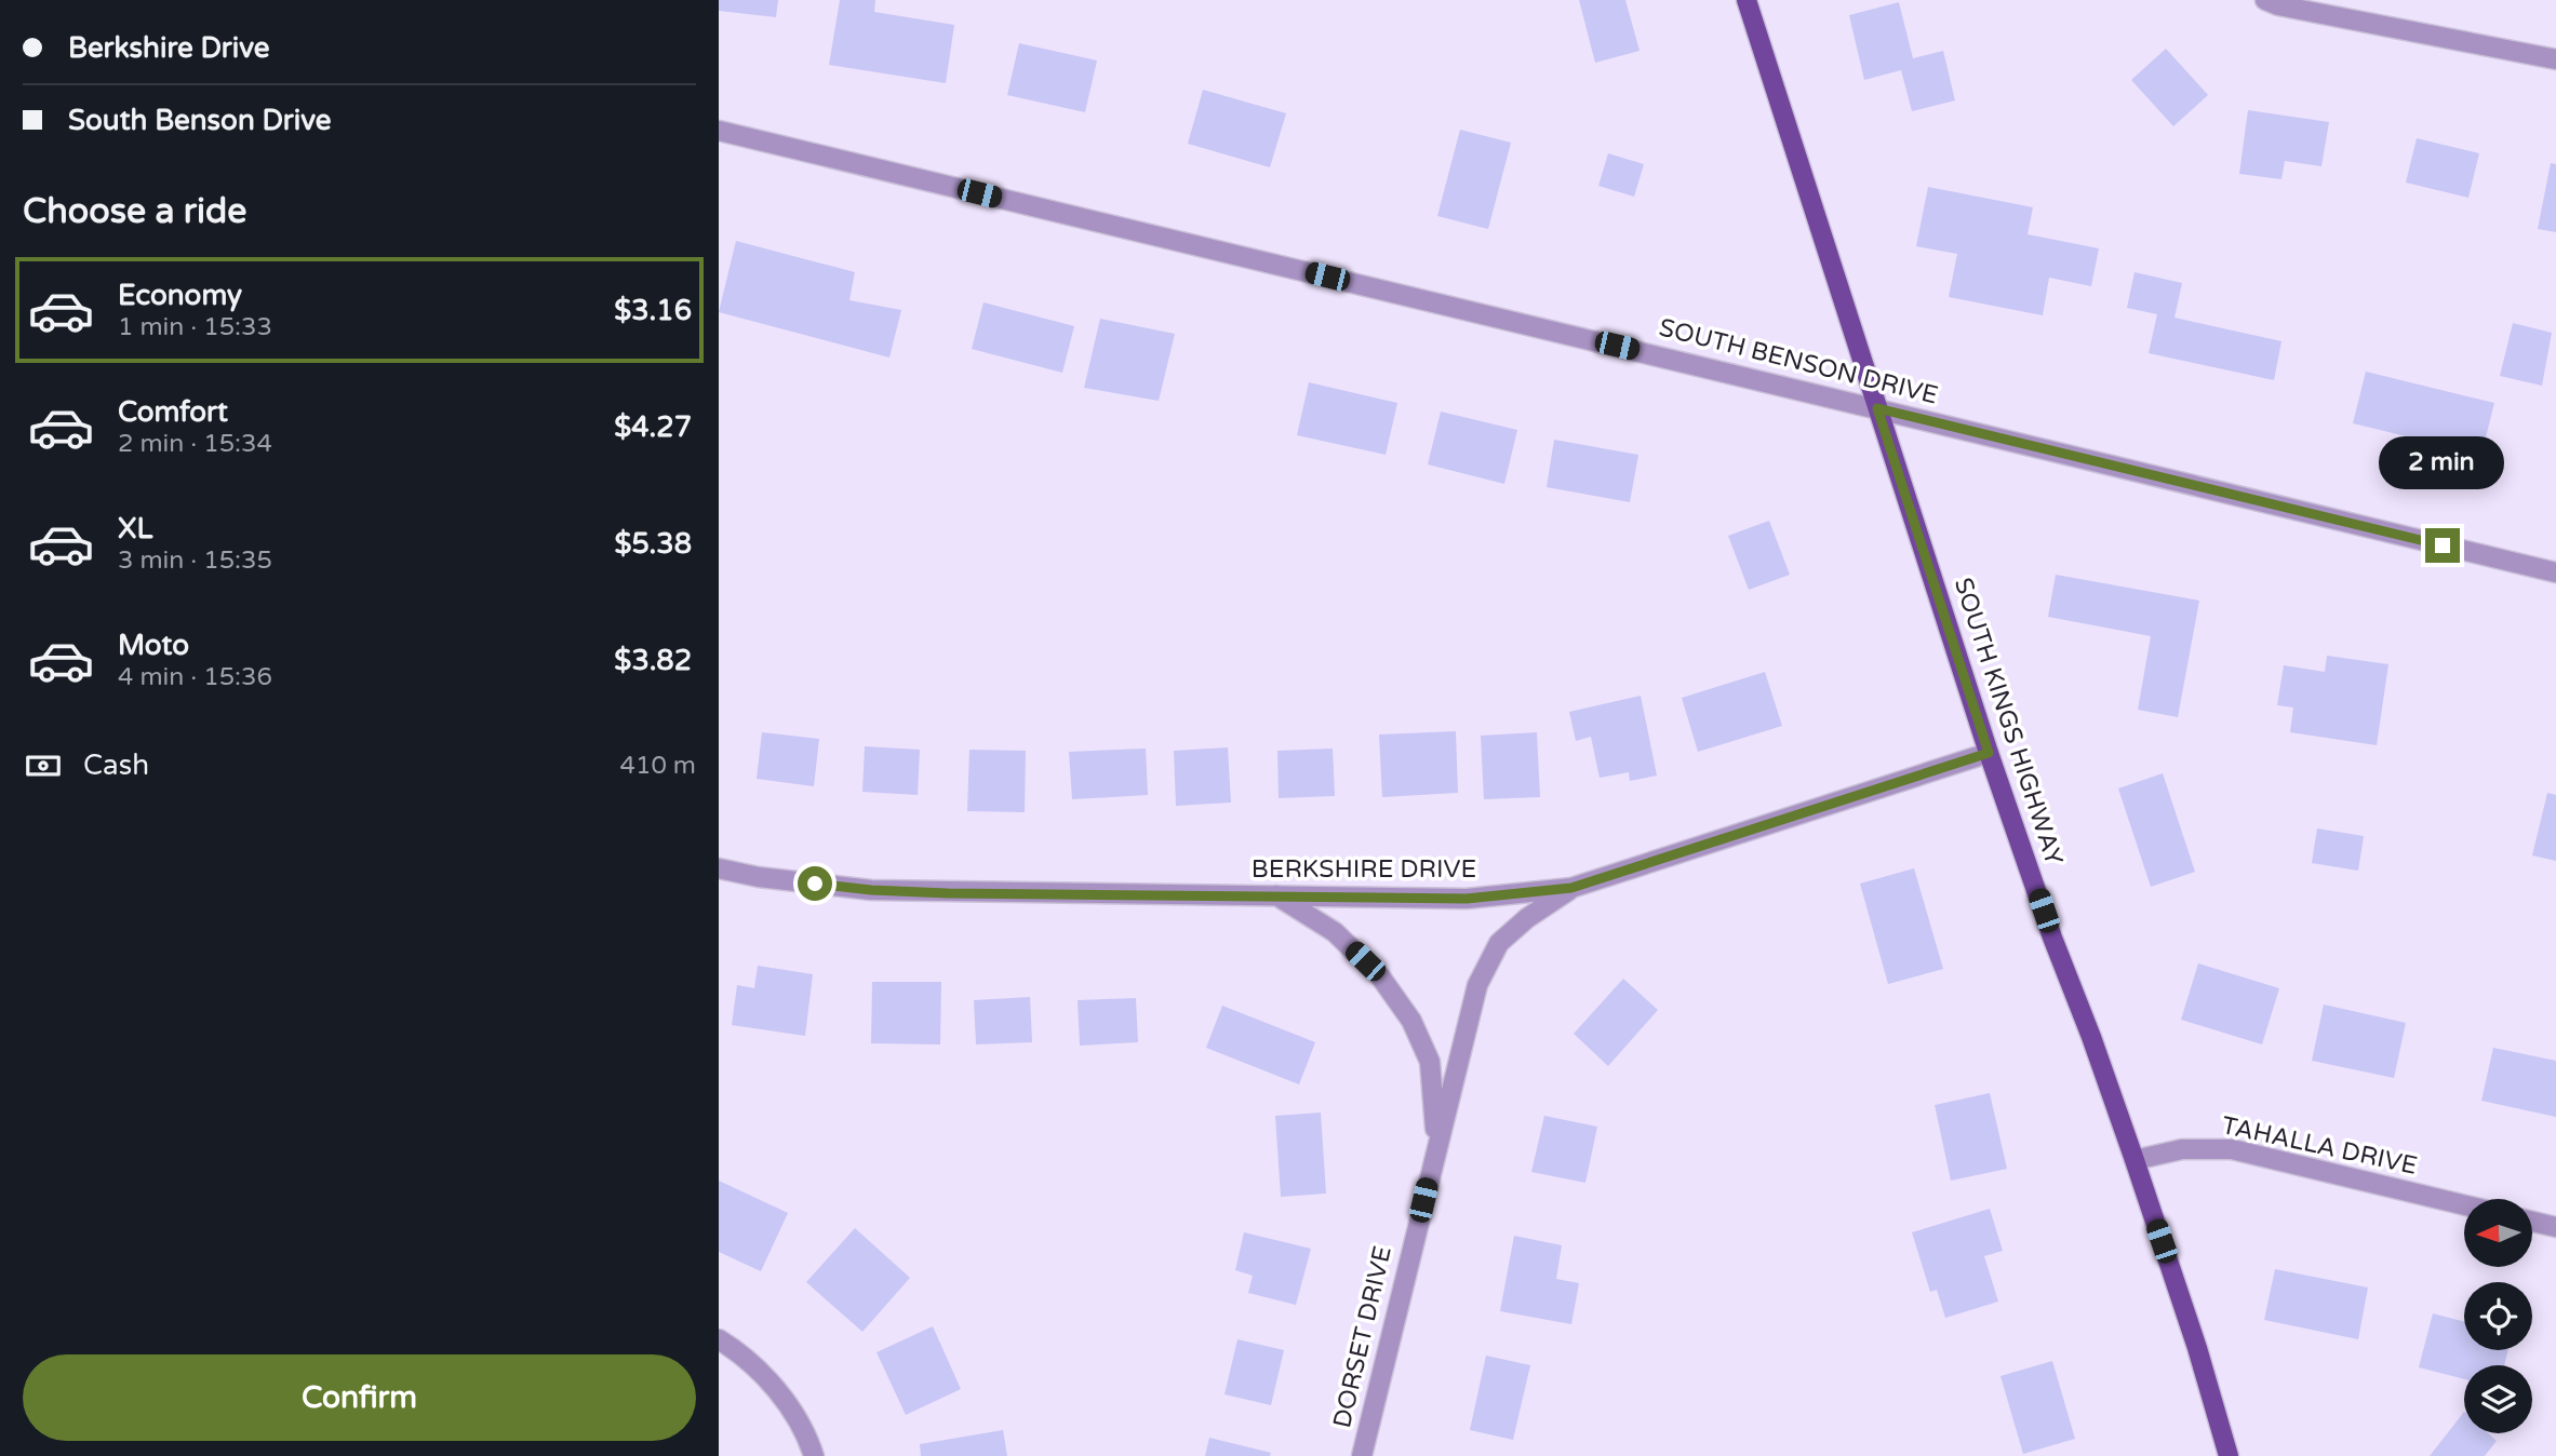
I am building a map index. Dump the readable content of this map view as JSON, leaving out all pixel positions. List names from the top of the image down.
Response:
{
  "streets": {
    "main road": ["SOUTH KINGS HIGHWAY"],
    "street": [
      "SOUTH BENSON DRIVE",
      "BERKSHIRE DRIVE",
      "TAHALLA DRIVE",
      "DORSET DRIVE"
    ]
  },
  "crossings": [
    ["SOUTH BENSON DRIVE", "SOUTH KINGS HIGHWAY"],
    ["SOUTH KINGS HIGHWAY", "BERKSHIRE DRIVE"],
    ["SOUTH KINGS HIGHWAY", "TAHALLA DRIVE"],
    ["BERKSHIRE DRIVE", "DORSET DRIVE"]
  ],
  "north": "left",
  "page": {
    "banner": ["Berkshire Drive", "South Benson Drive"],
    "heading": "Choose a ride",
    "list": [
      {
        "name": "Economy",
        "note": "1 min · 15:33",
        "value": "$3.16"
      },
      {
        "name": "Comfort",
        "note": "2 min · 15:34",
        "value": "$4.27"
      },
      {
        "name": "XL",
        "note": "3 min · 15:35",
        "value": "$5.38"
      },
      {
        "name": "Moto",
        "note": "4 min · 15:36",
        "value": "$3.82"
      }
    ],
    "bubble": "2 min",
    "pay": ["Cash", "410 m"],
    "buttons": "Confirm"
  }
}
